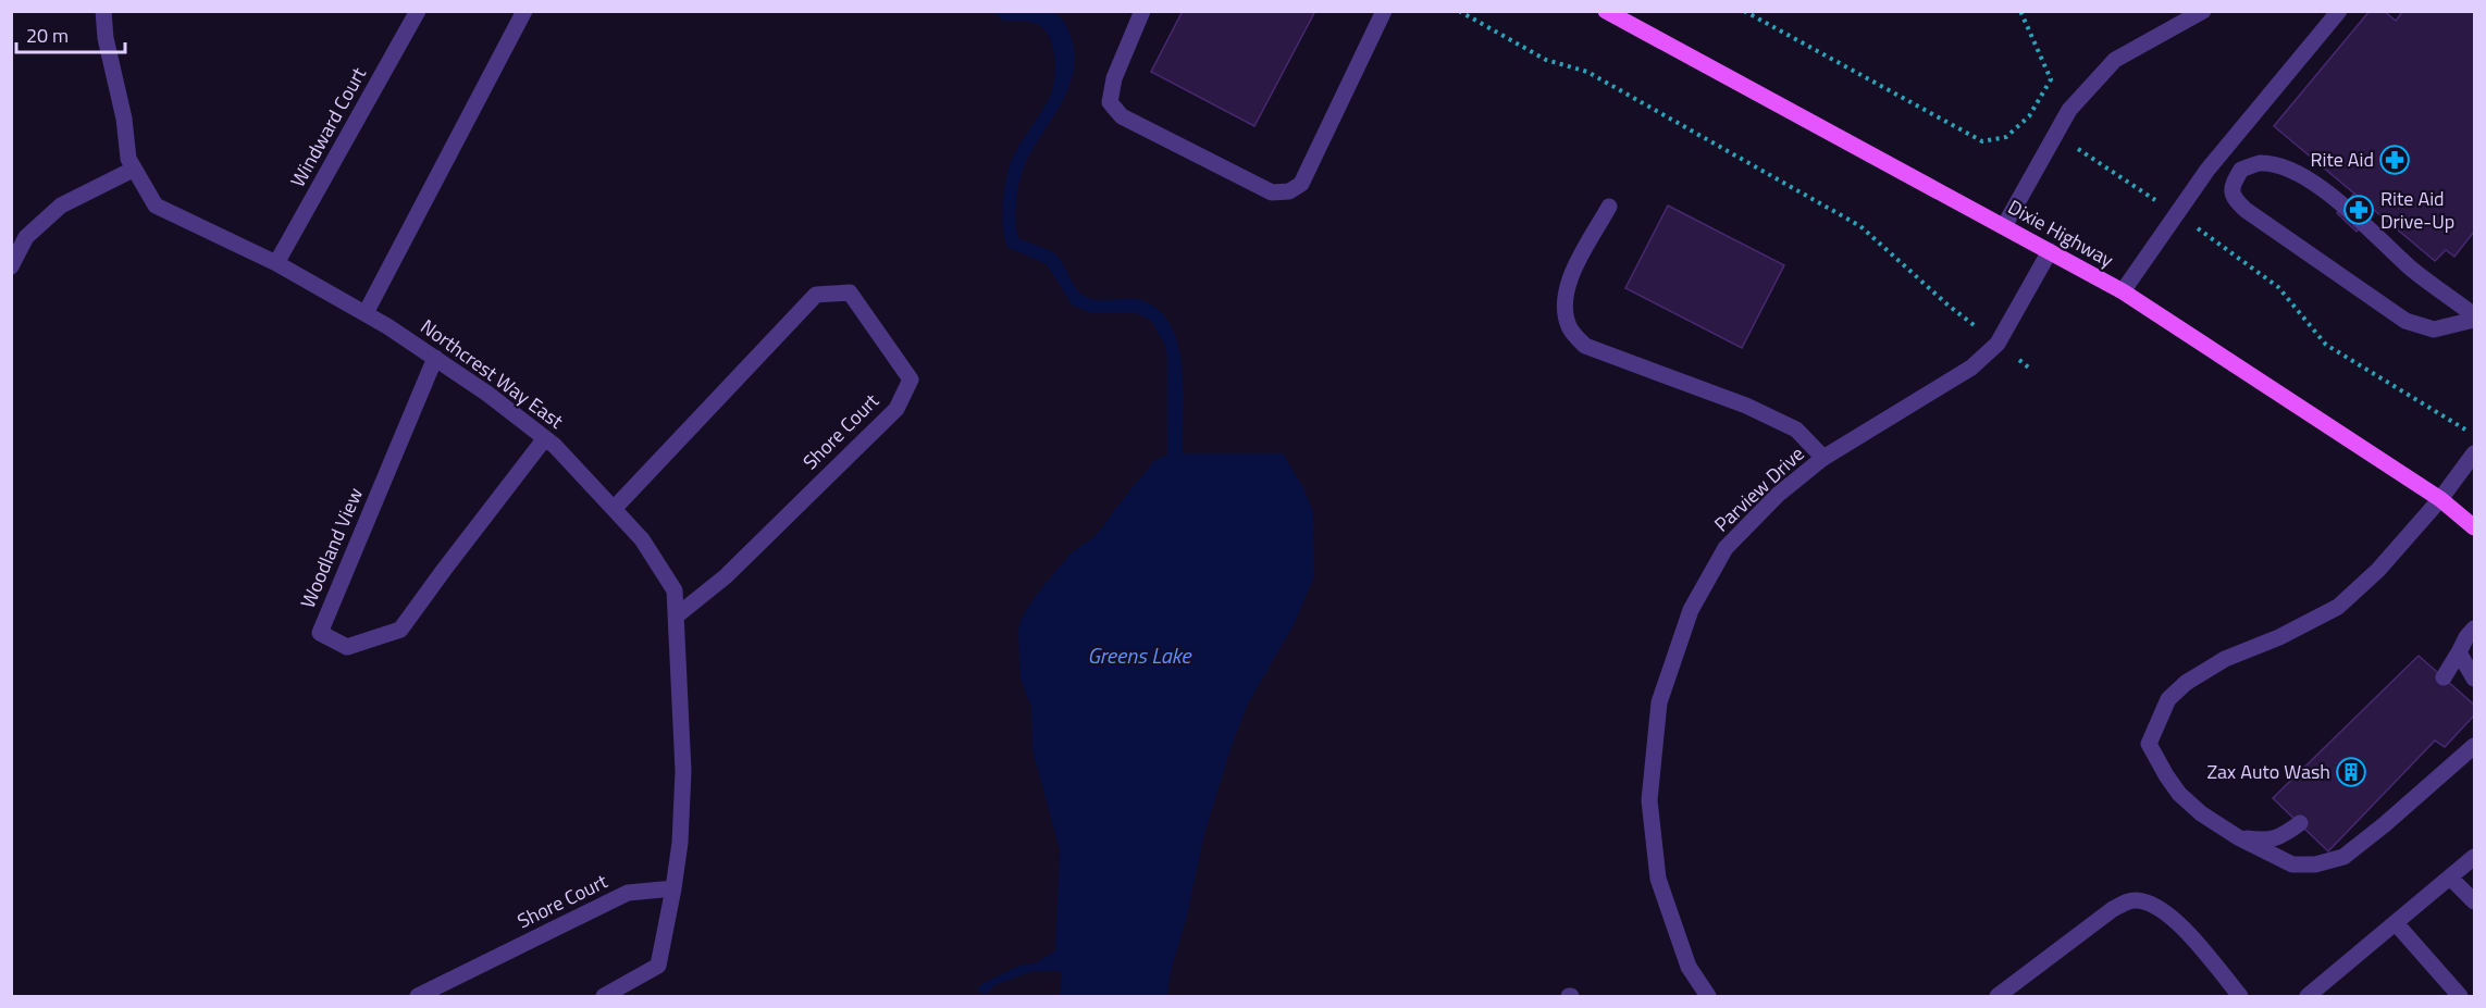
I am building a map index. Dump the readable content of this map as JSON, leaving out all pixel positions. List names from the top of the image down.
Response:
{
  "streets": {
    "main road": ["Dixie Highway"],
    "street": [
      "Windward Court",
      "Northcrest Way East",
      "Shore Court",
      "Parview Drive",
      "Woodland View"
    ]
  },
  "crossings": [
    ["Windward Court", "Northcrest Way East"],
    ["Dixie Highway", "Parview Drive"],
    ["Northcrest Way East", "Shore Court"],
    ["Northcrest Way East", "Woodland View"]
  ],
  "water": ["Greens Lake"],
  "places": {
    "pharmacy": ["Rite Aid", "Rite Aid Drive-Up"],
    "building": ["Zax Auto Wash"]
  },
  "scale_bar": "20 m"
}
